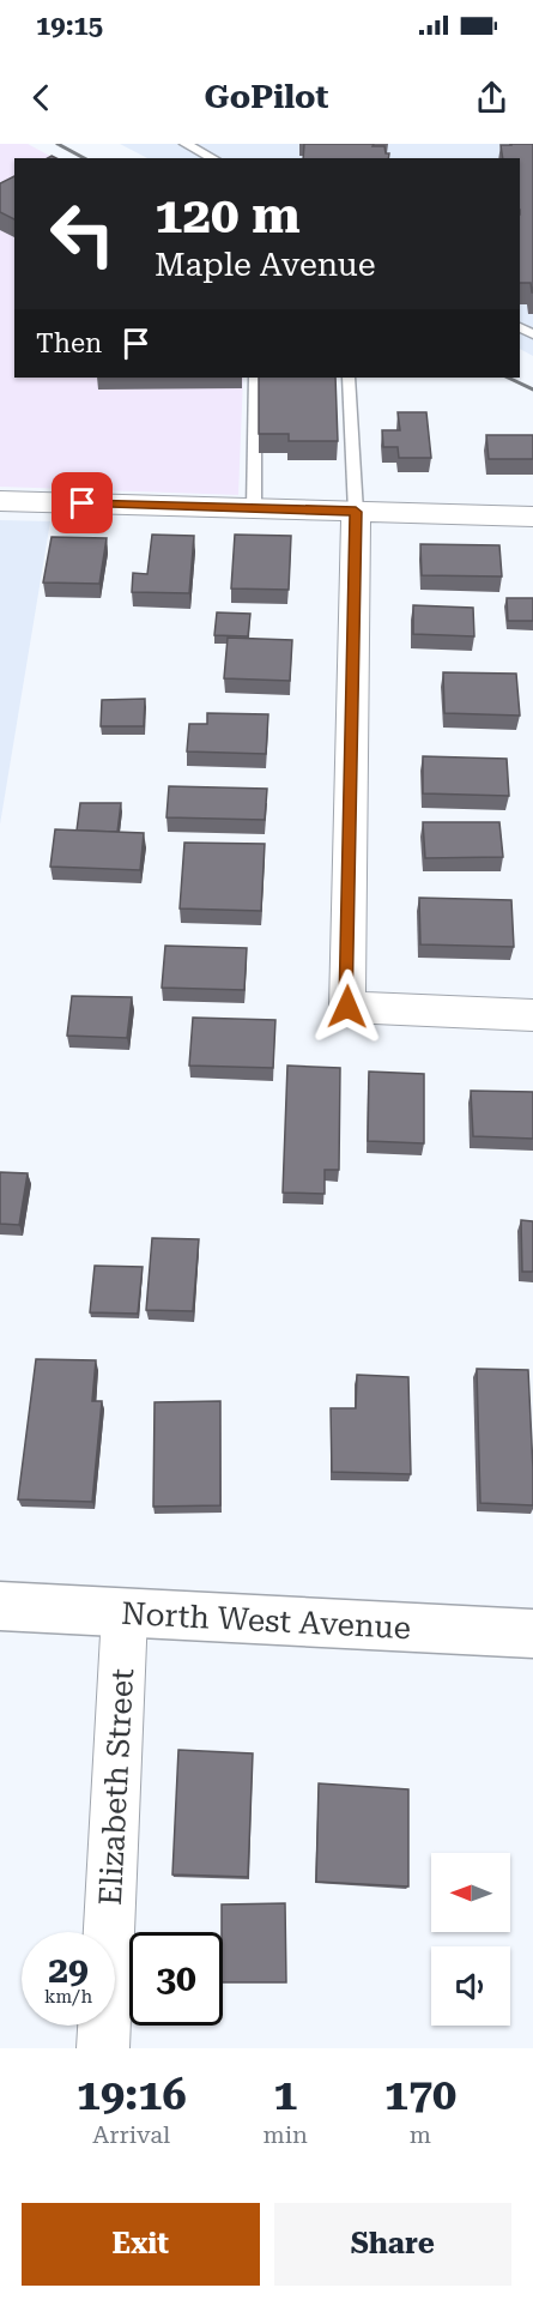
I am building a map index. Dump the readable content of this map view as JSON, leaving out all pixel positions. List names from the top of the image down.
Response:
{
  "streets": {
    "street": ["North West Avenue", "Elizabeth Street"]
  },
  "crossings": [
    ["North West Avenue", "Elizabeth Street"]
  ],
  "north": "left",
  "page": {
    "status": "19:15",
    "header": "GoPilot",
    "turn": ["120 m", "Maple Avenue"],
    "then": "Then",
    "speed": "29 km/h",
    "limit": "30",
    "eta": [
      "19:16",
      "Arrival",
      "1",
      "min",
      "170",
      "m"
    ],
    "buttons": ["Exit", "Share"]
  }
}
